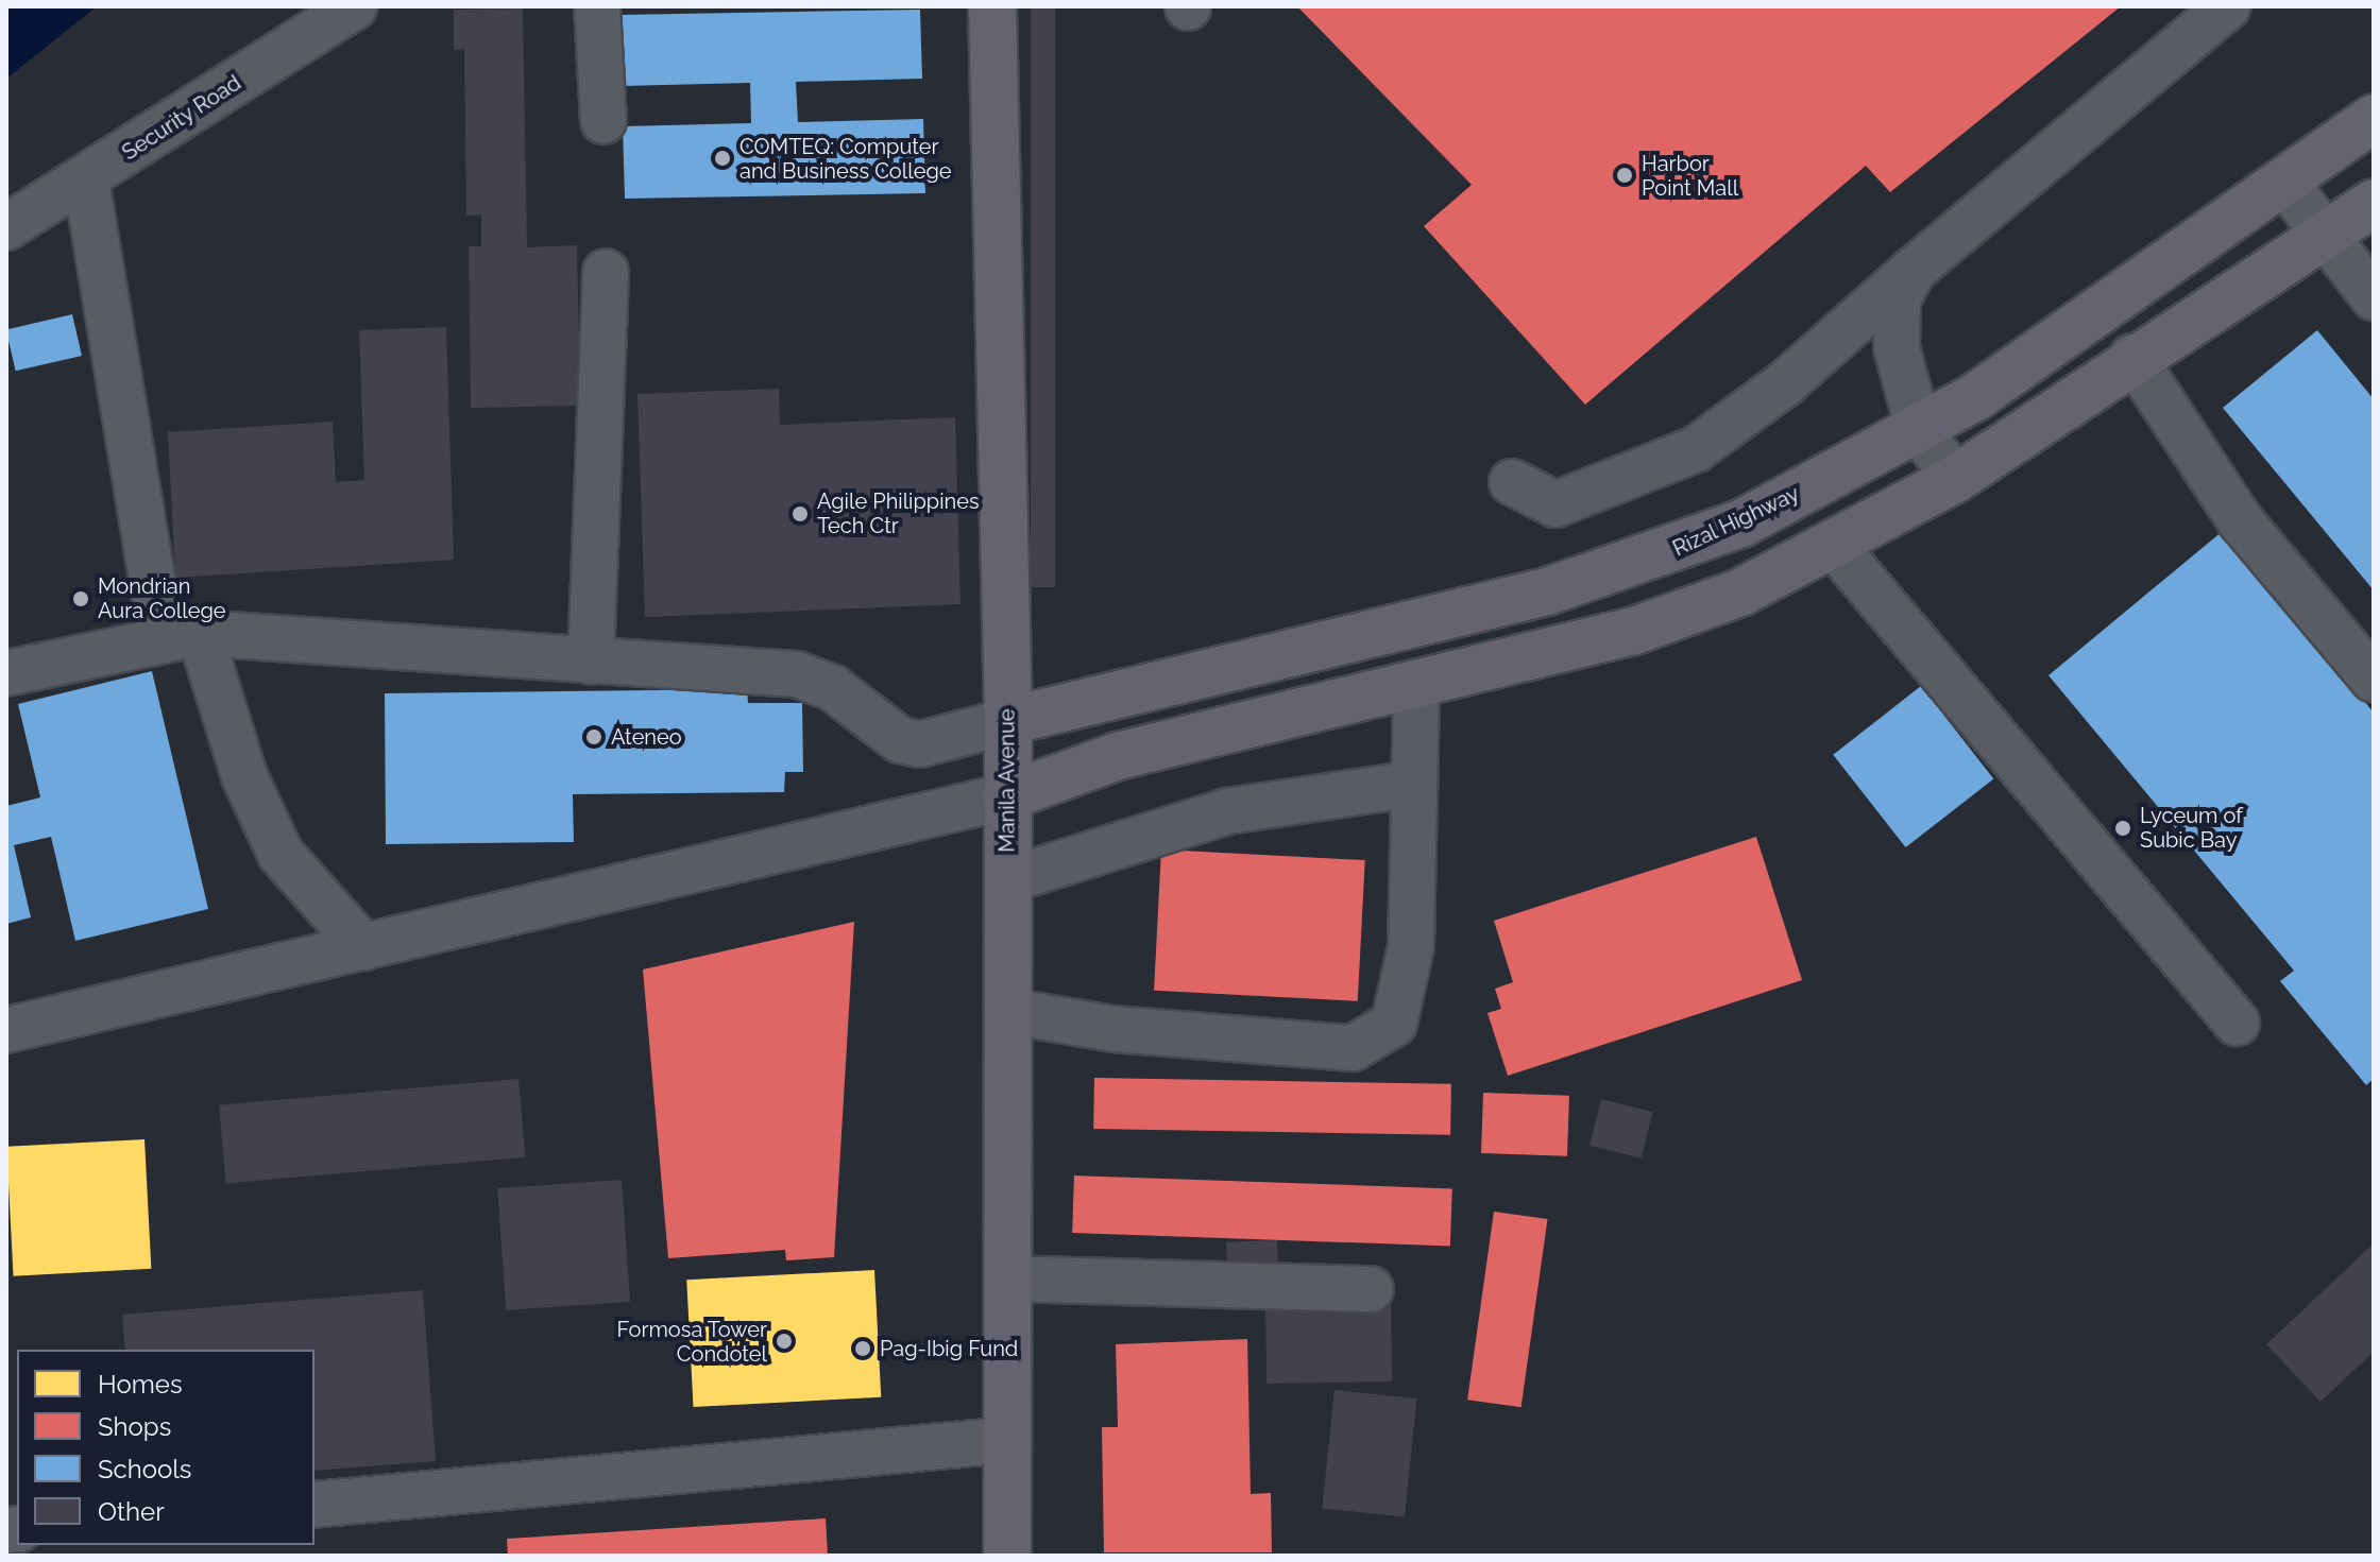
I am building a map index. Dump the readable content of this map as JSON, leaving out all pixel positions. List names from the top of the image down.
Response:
{
  "streets": {
    "main road": ["Rizal Highway", "Manila Avenue"],
    "street": ["Security Road"]
  },
  "crossings": [
    ["Rizal Highway", "Manila Avenue"]
  ],
  "places": [
    "COMTEQ: Computer and Business College",
    "Harbor Point Mall",
    "Agile Philippines Tech Ctr",
    "Mondrian Aura College",
    "Ateneo",
    "Lyceum of Subic Bay",
    "Formosa Tower Condotel",
    "Pag-Ibig Fund"
  ],
  "legend": [
    "Homes",
    "Shops",
    "Schools",
    "Other"
  ]
}
